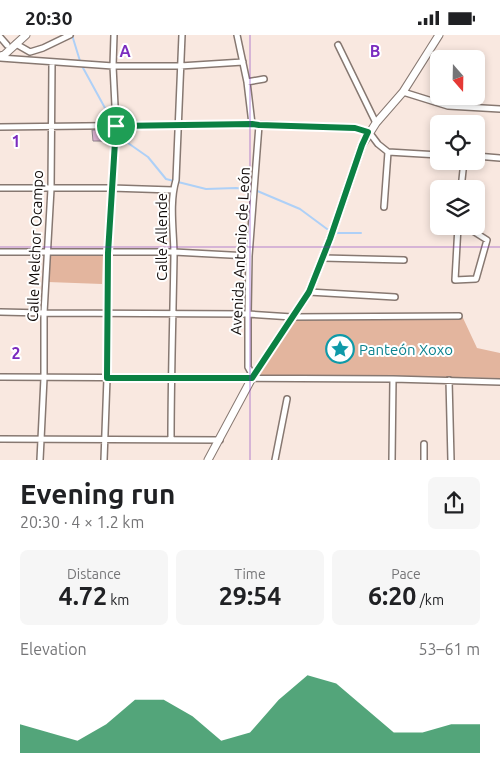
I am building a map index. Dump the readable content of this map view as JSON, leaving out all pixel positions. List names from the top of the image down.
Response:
{
  "streets": {
    "street": ["Calle Allende", "Calle Melchor Ocampo", "Avenida Antonio de León"]
  },
  "places": {
    "place": ["Panteón Xoxo"]
  },
  "north": "bottom",
  "page": {
    "status": "20:30",
    "heading": ["Evening run", "20:30 · 4 × 1.2 km"],
    "stats": [
      ["Distance", "4.72 km"],
      ["Time", "29:54"],
      ["Pace", "6:20 /km"]
    ],
    "chart": ["Elevation", "53–61 m"]
  },
  "grid": {
    "columns": ["A", "B"],
    "rows": ["1", "2"]
  }
}
